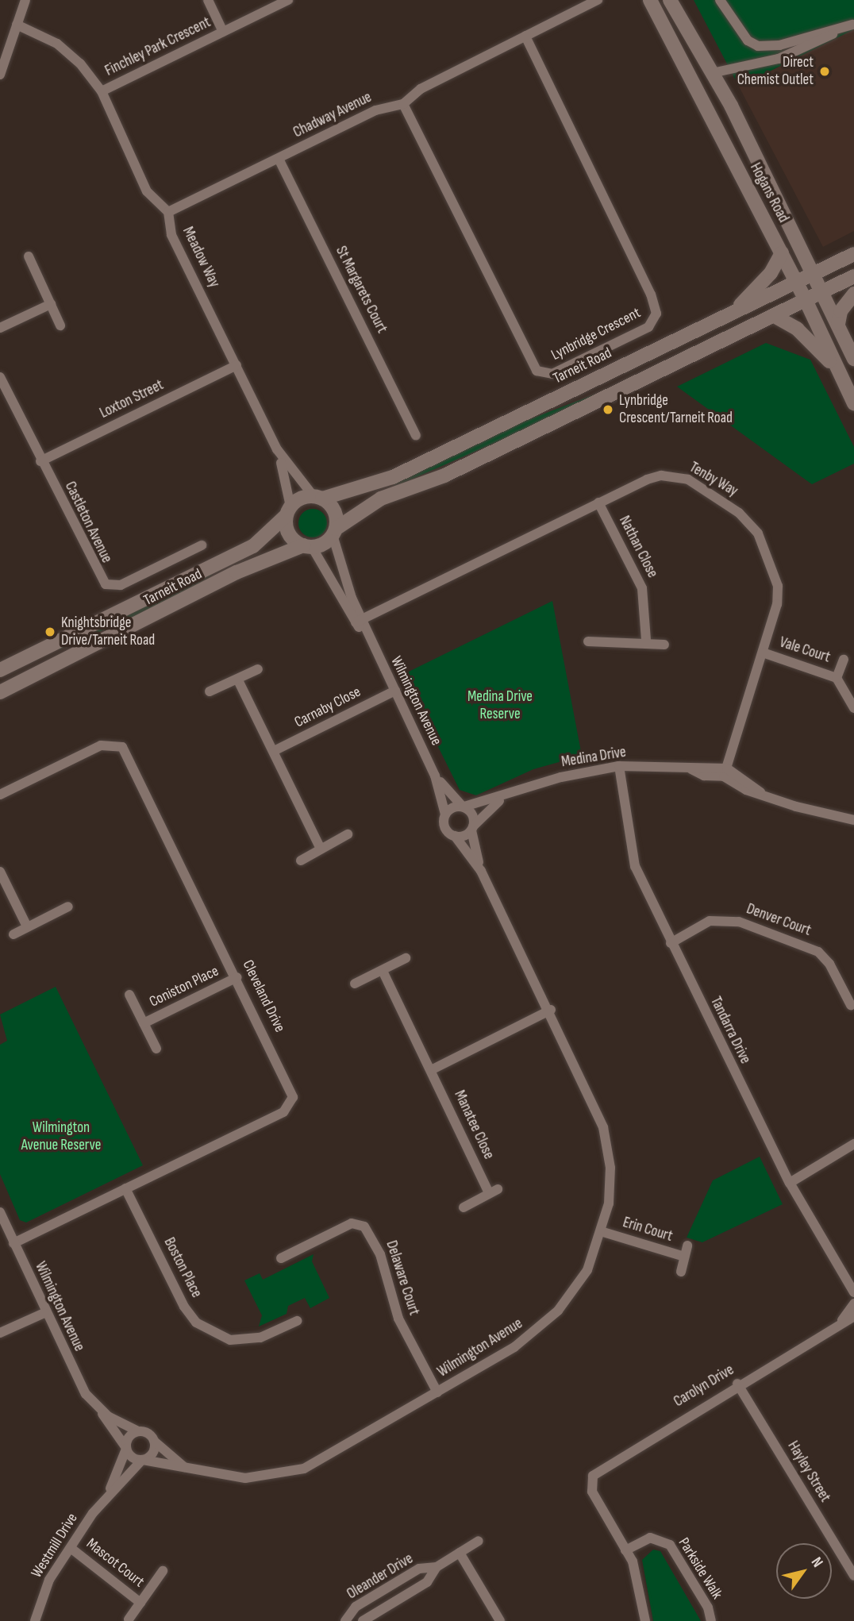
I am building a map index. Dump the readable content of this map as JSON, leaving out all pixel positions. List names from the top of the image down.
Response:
{
  "streets": {
    "main road": ["Hogans Road", "Tarneit Road"],
    "street": [
      "Finchley Park Crescent",
      "Chadway Avenue",
      "Meadow Way",
      "St Margarets Court",
      "Lynbridge Crescent",
      "Loxton Street",
      "Tenby Way",
      "Castleton Avenue",
      "Nathan Close",
      "Vale Court",
      "Wilmington Avenue",
      "Carnaby Close",
      "Medina Drive",
      "Denver Court",
      "Coniston Place",
      "Cleveland Drive",
      "Tandarra Drive",
      "Manatee Close",
      "Erin Court",
      "Boston Place",
      "Delaware Court",
      "Carolyn Drive",
      "Hayley Street",
      "Westmill Drive",
      "Mascot Court",
      "Parkside Walk",
      "Oleander Drive"
    ]
  },
  "crossings": [
    ["Finchley Park Crescent", "Meadow Way"],
    ["Chadway Avenue", "Meadow Way"],
    ["Chadway Avenue", "St Margarets Court"],
    ["Chadway Avenue", "Lynbridge Crescent"],
    ["Hogans Road", "Tarneit Road"],
    ["Meadow Way", "Tarneit Road"],
    ["Meadow Way", "Loxton Street"],
    ["Meadow Way", "Wilmington Avenue"],
    ["Tarneit Road", "Wilmington Avenue"],
    ["Loxton Street", "Castleton Avenue"],
    ["Tenby Way", "Nathan Close"],
    ["Tenby Way", "Vale Court"],
    ["Tenby Way", "Wilmington Avenue"],
    ["Tenby Way", "Medina Drive"],
    ["Wilmington Avenue", "Carnaby Close"],
    ["Wilmington Avenue", "Medina Drive"],
    ["Wilmington Avenue", "Cleveland Drive"],
    ["Wilmington Avenue", "Erin Court"],
    ["Wilmington Avenue", "Delaware Court"],
    ["Wilmington Avenue", "Westmill Drive"],
    ["Medina Drive", "Tandarra Drive"],
    ["Denver Court", "Tandarra Drive"],
    ["Coniston Place", "Cleveland Drive"],
    ["Cleveland Drive", "Boston Place"],
    ["Carolyn Drive", "Hayley Street"],
    ["Carolyn Drive", "Parkside Walk"],
    ["Westmill Drive", "Mascot Court"]
  ],
  "parks": ["Medina Drive Reserve", "Wilmington Avenue Reserve"],
  "places": ["Direct Chemist Outlet", "Lynbridge Crescent/Tarneit Road", "Knightsbridge Drive/Tarneit Road"],
  "north": "top right"
}
